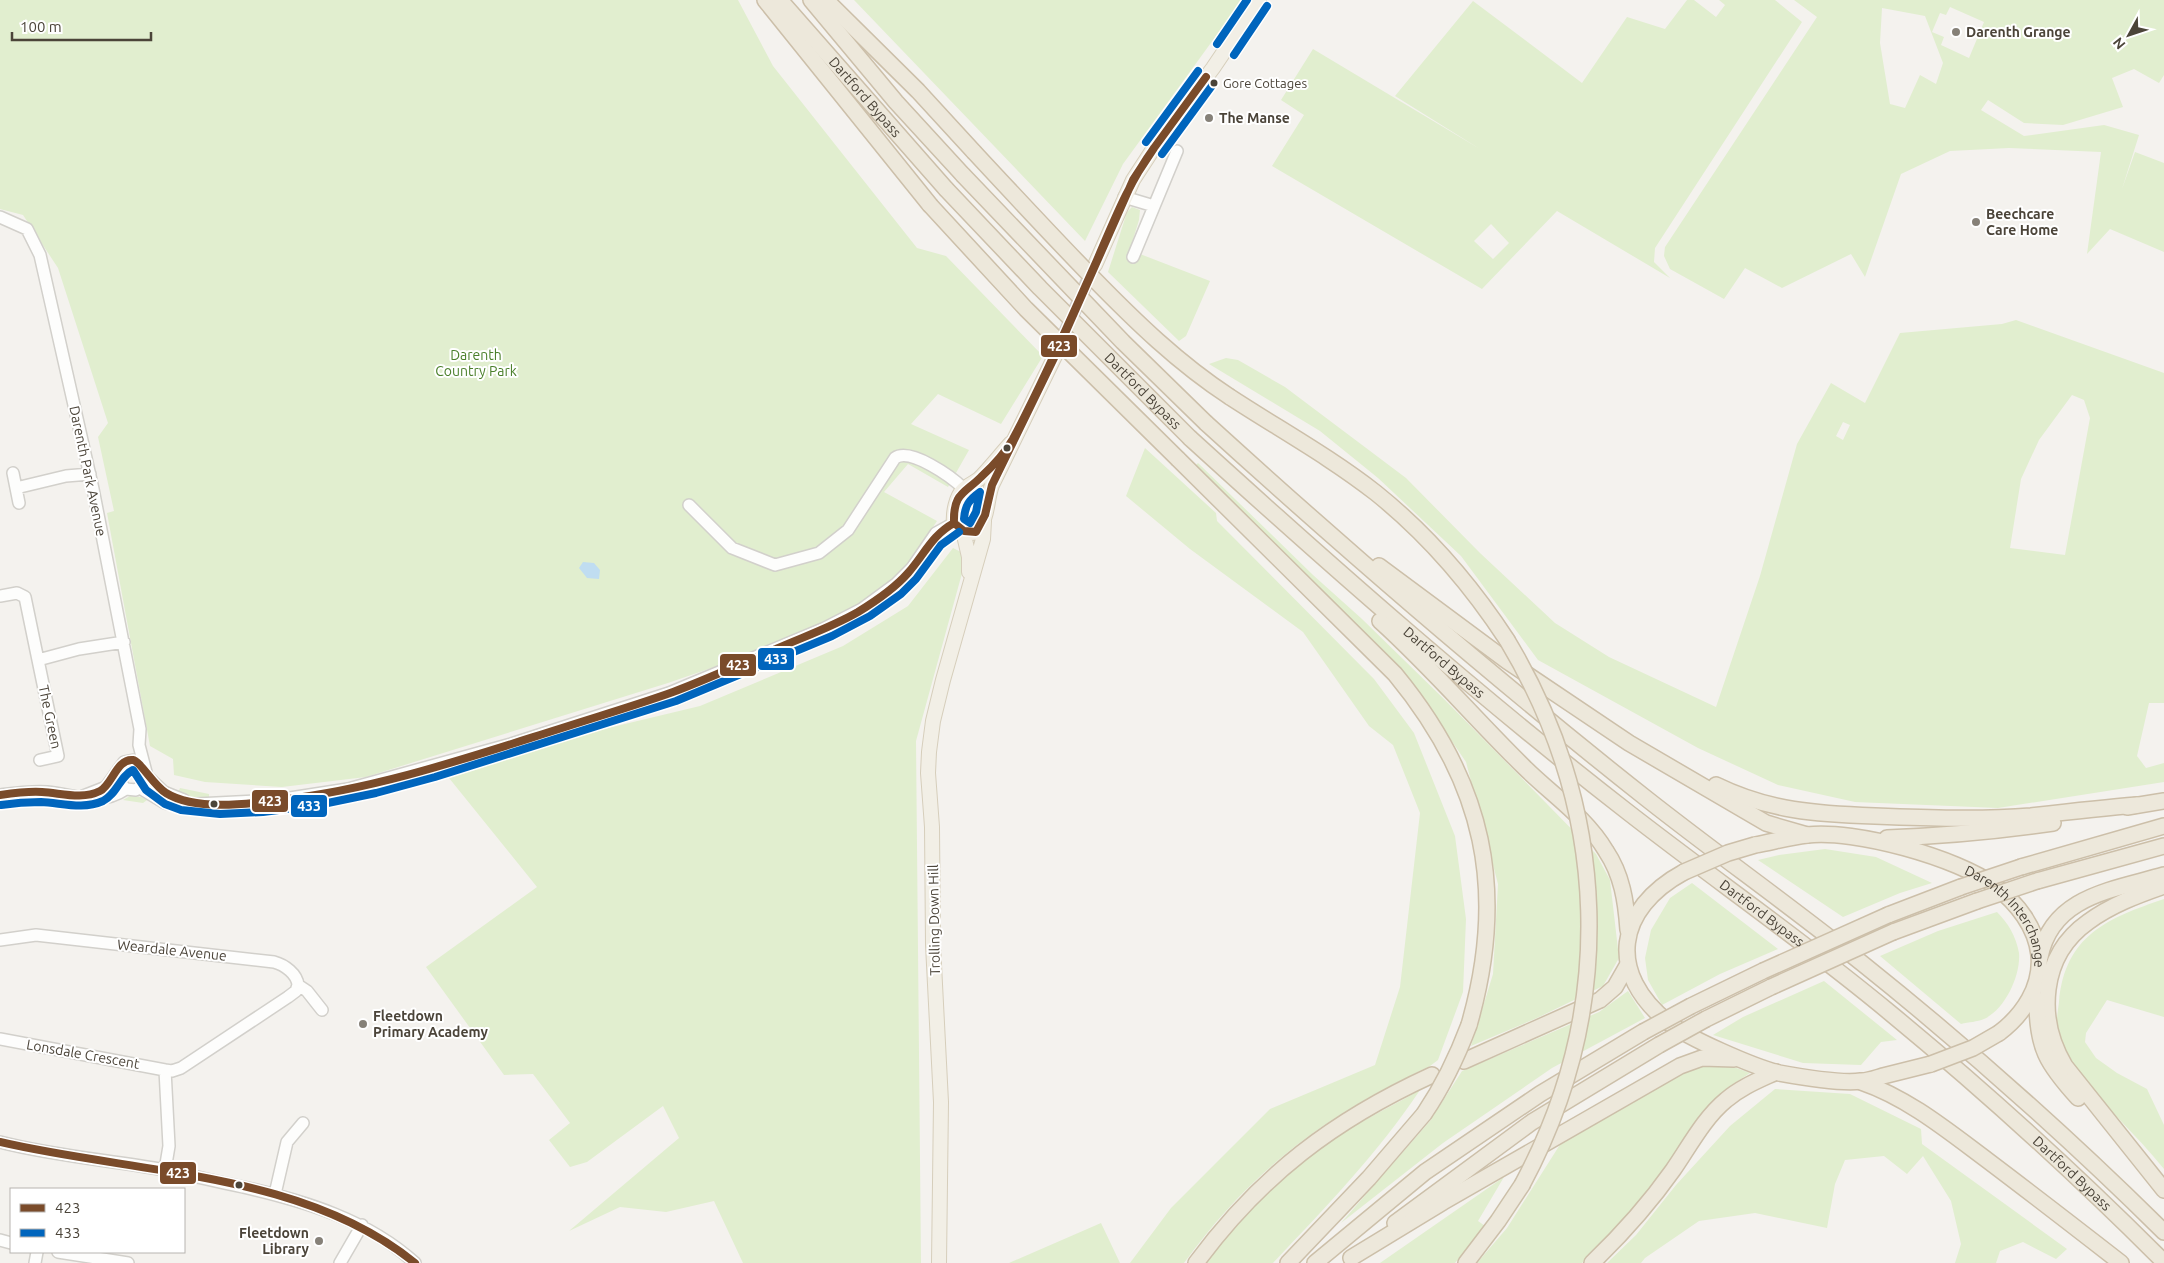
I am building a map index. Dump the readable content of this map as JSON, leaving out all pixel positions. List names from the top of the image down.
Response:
{
  "streets": {
    "highway": ["Dartford Bypass", "Darenth Interchange"],
    "main road": ["Trolling Down Hill"],
    "street": [
      "Darenth Park Avenue",
      "The Green",
      "Weardale Avenue",
      "Lonsdale Crescent"
    ]
  },
  "crossings": [
    ["Weardale Avenue", "Lonsdale Crescent"]
  ],
  "parks": ["Darenth Country Park"],
  "places": [
    "Darenth Grange",
    "Gore Cottages",
    "The Manse",
    "Beechcare Care Home",
    "Fleetdown Primary Academy",
    "Fleetdown Library"
  ],
  "lines": ["transit line 433", "transit line 423"],
  "legend": ["423", "433"],
  "scale_bar": "100 m",
  "north": "bottom left"
}
